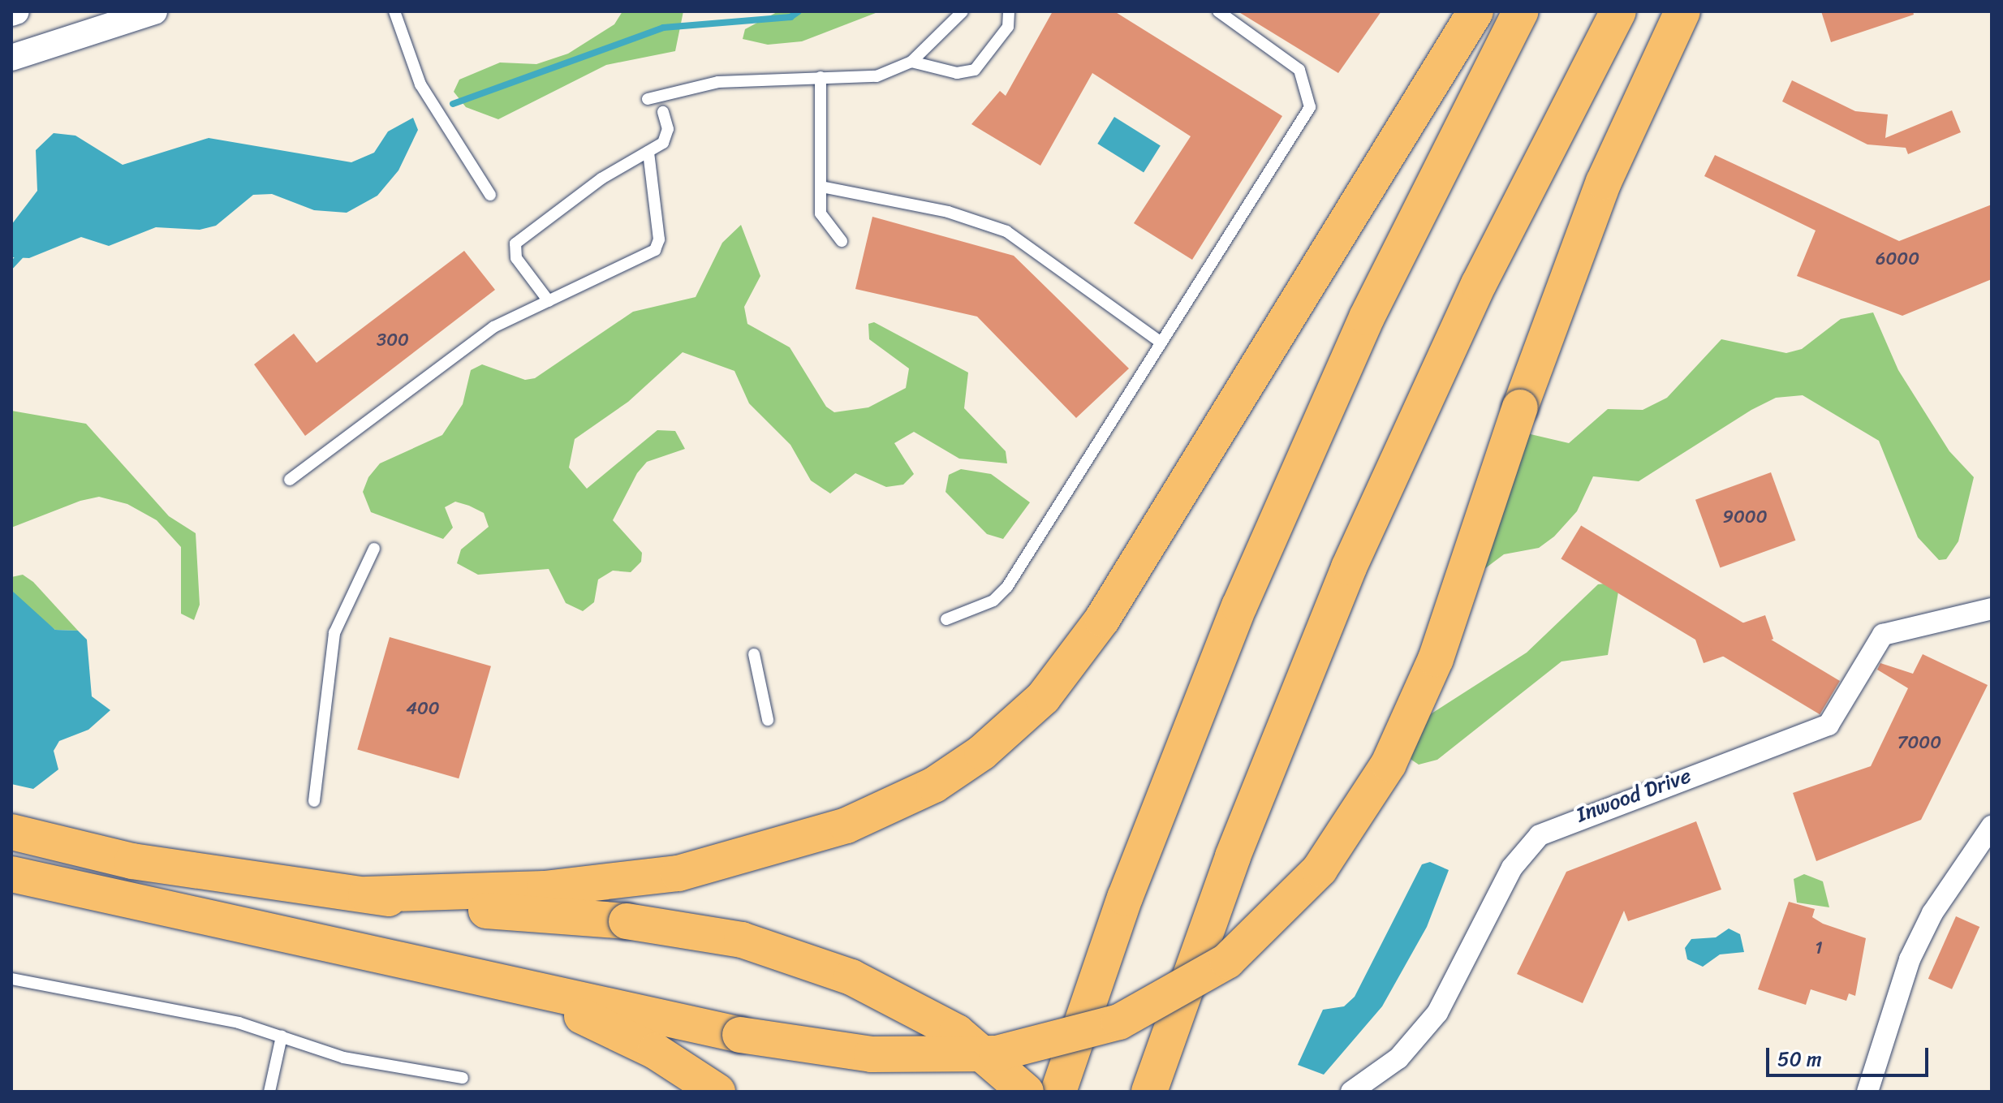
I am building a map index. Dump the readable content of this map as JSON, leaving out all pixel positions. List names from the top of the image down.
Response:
{
  "streets": {
    "street": ["Inwood Drive"]
  },
  "house_numbers": [
    "6000",
    "300",
    "9000",
    "400",
    "7000",
    "1"
  ],
  "scale_bar": "50 m"
}
